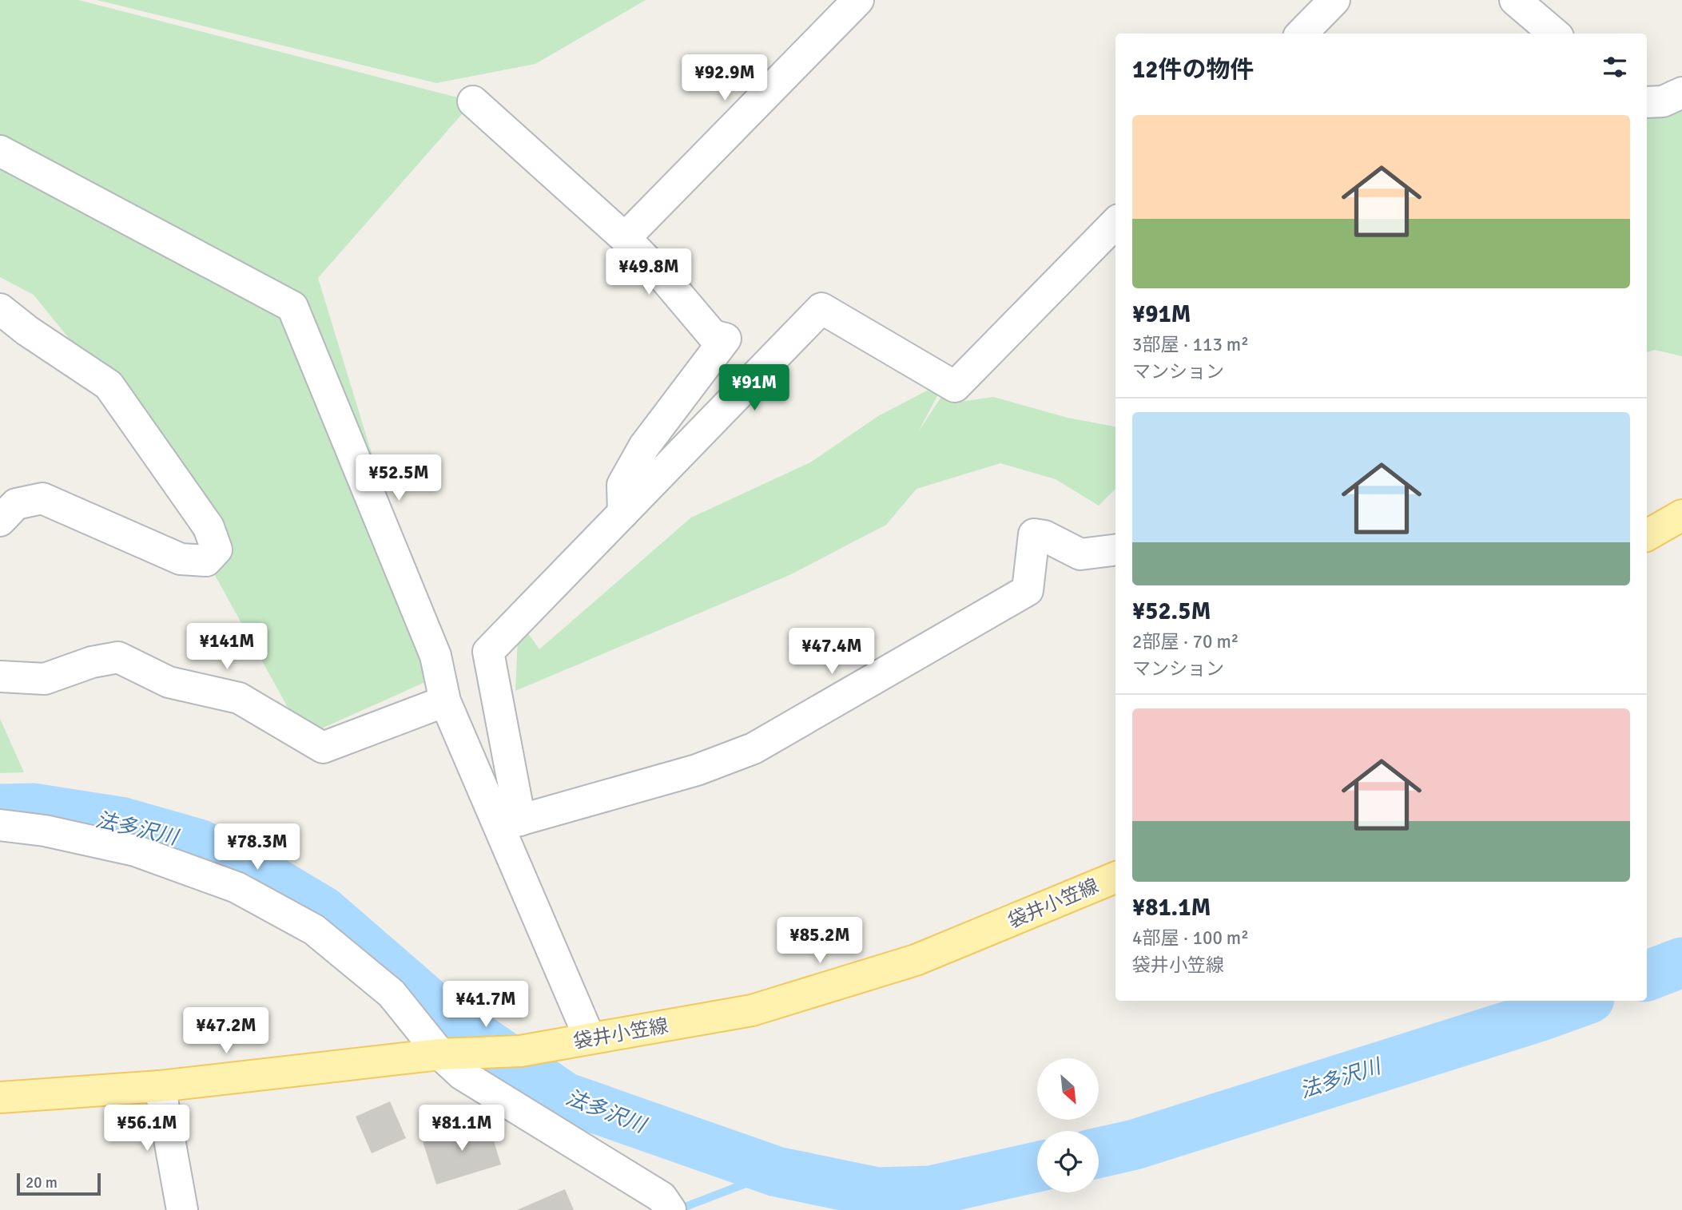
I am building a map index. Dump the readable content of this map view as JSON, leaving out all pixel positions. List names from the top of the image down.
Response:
{
  "streets": {
    "main road": ["袋井小笠線"]
  },
  "water": ["法多沢川"],
  "scale_bar": "20 m",
  "north": "bottom right",
  "page": {
    "heading": "12件の物件",
    "price": [
      "¥92.9M",
      "¥49.8M",
      "¥91M",
      "¥52.5M",
      "¥141M",
      "¥47.4M",
      "¥78.3M",
      "¥85.2M",
      "¥41.7M",
      "¥47.2M",
      "¥56.1M",
      "¥81.1M"
    ],
    "list": [
      {
        "name": "¥91M",
        "note": "3部屋 · 113 m² · マンション"
      },
      {
        "name": "¥52.5M",
        "note": "2部屋 · 70 m² · マンション"
      },
      {
        "name": "¥81.1M",
        "note": "4部屋 · 100 m² · 袋井小笠線"
      }
    ],
    "scale": "20 m"
  }
}
